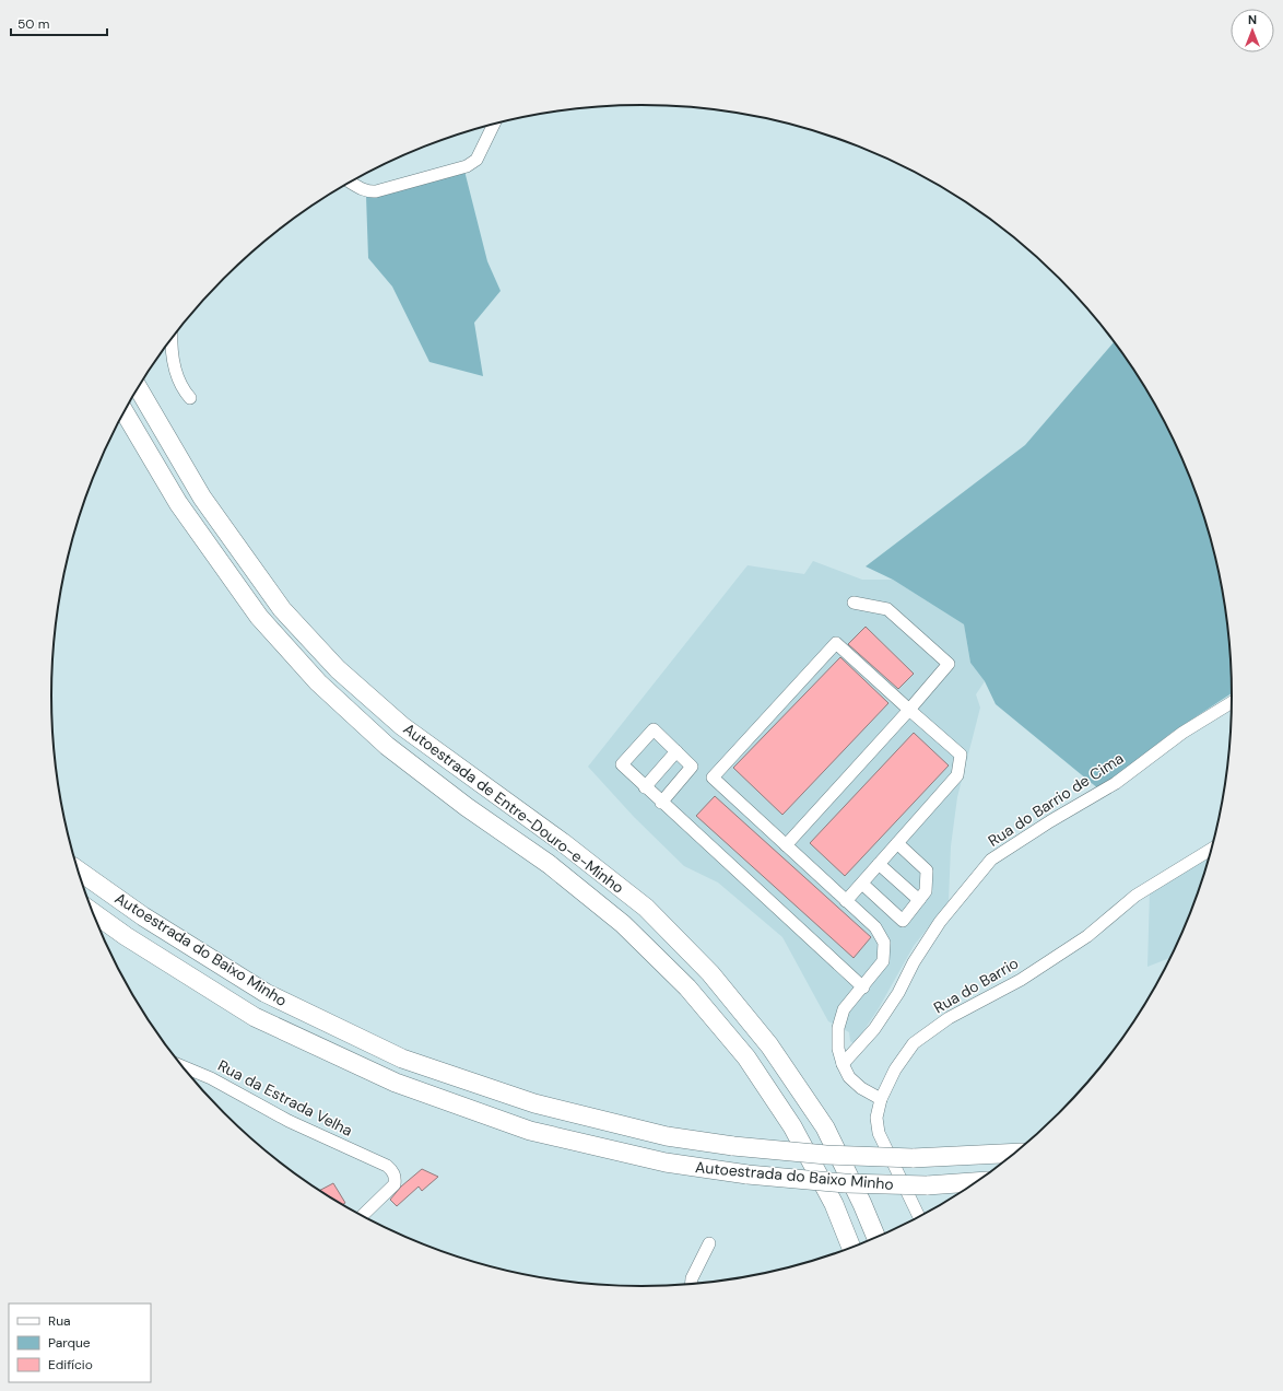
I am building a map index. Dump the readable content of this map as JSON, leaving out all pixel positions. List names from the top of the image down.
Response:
{
  "streets": {
    "highway": ["Autoestrada de Entre-Douro-e-Minho", "Autoestrada do Baixo Minho"],
    "street": ["Rua do Barrio de Cima", "Rua do Barrio", "Rua da Estrada Velha"]
  },
  "legend": ["Rua", "Parque", "Edifício"],
  "scale_bar": "50 m",
  "north": "top"
}
